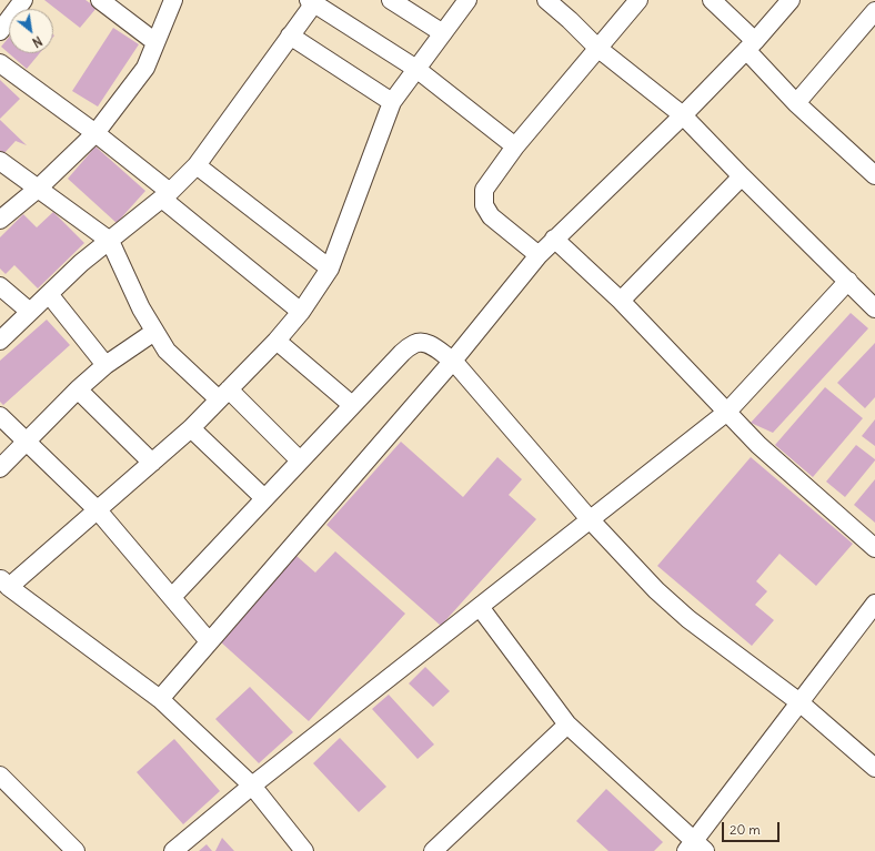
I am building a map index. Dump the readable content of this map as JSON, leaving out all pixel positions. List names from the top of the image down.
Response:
{
  "scale_bar": "20 m",
  "north": "bottom right"
}
